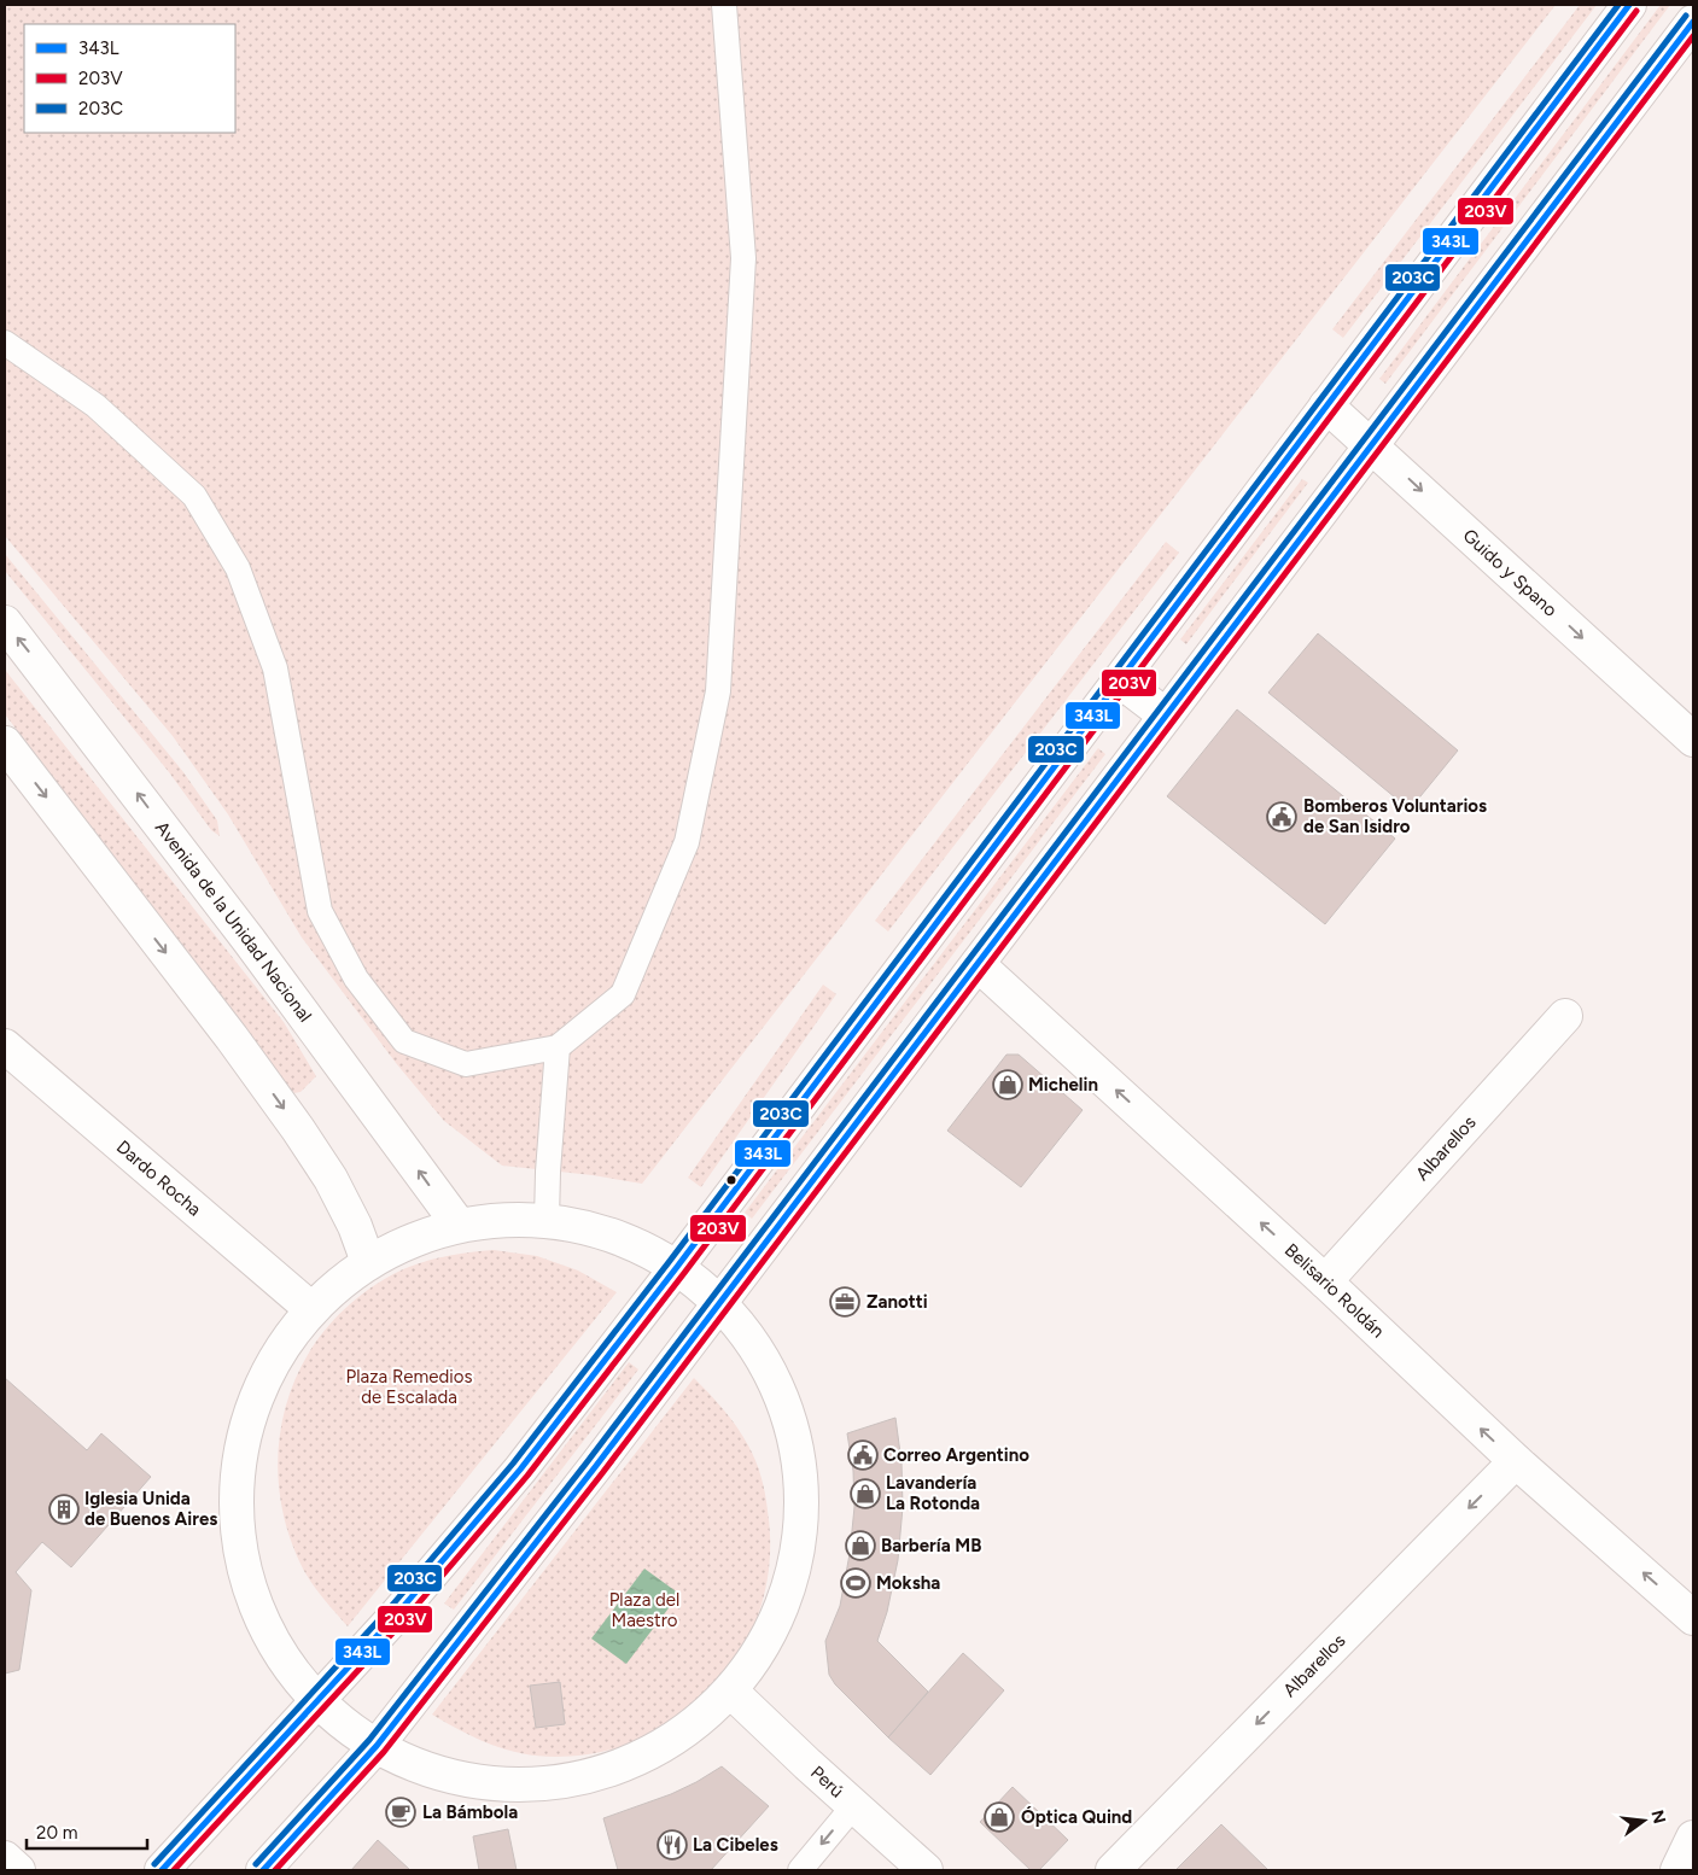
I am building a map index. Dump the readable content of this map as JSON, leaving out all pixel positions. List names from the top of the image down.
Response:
{
  "streets": {
    "main road": [
      "Guido y Spano",
      "Avenida de la Unidad Nacional",
      "Albarellos",
      "Dardo Rocha",
      "Belisario Roldán",
      "Perú"
    ]
  },
  "crossings": [
    ["Albarellos", "Belisario Roldán"]
  ],
  "one_way": ["Guido y Spano", "Albarellos", "Belisario Roldán"],
  "parks": ["Plaza Remedios de Escalada", "Plaza del Maestro"],
  "places": {
    "public building": ["Bomberos Voluntarios de San Isidro", "Correo Argentino"],
    "shop": [
      "Michelin",
      "Lavandería La Rotonda",
      "Barbería MB",
      "Óptica Quind"
    ],
    "office": ["Zanotti"],
    "building": ["Iglesia Unida de Buenos Aires"],
    "sports": ["Moksha"],
    "cafe": ["La Bámbola"],
    "restaurant": ["La Cibeles"]
  },
  "lines": ["transit line 343L", "transit line 203C", "transit line 203V"],
  "legend": ["343L", "203V", "203C"],
  "scale_bar": "20 m",
  "north": "right"
}
